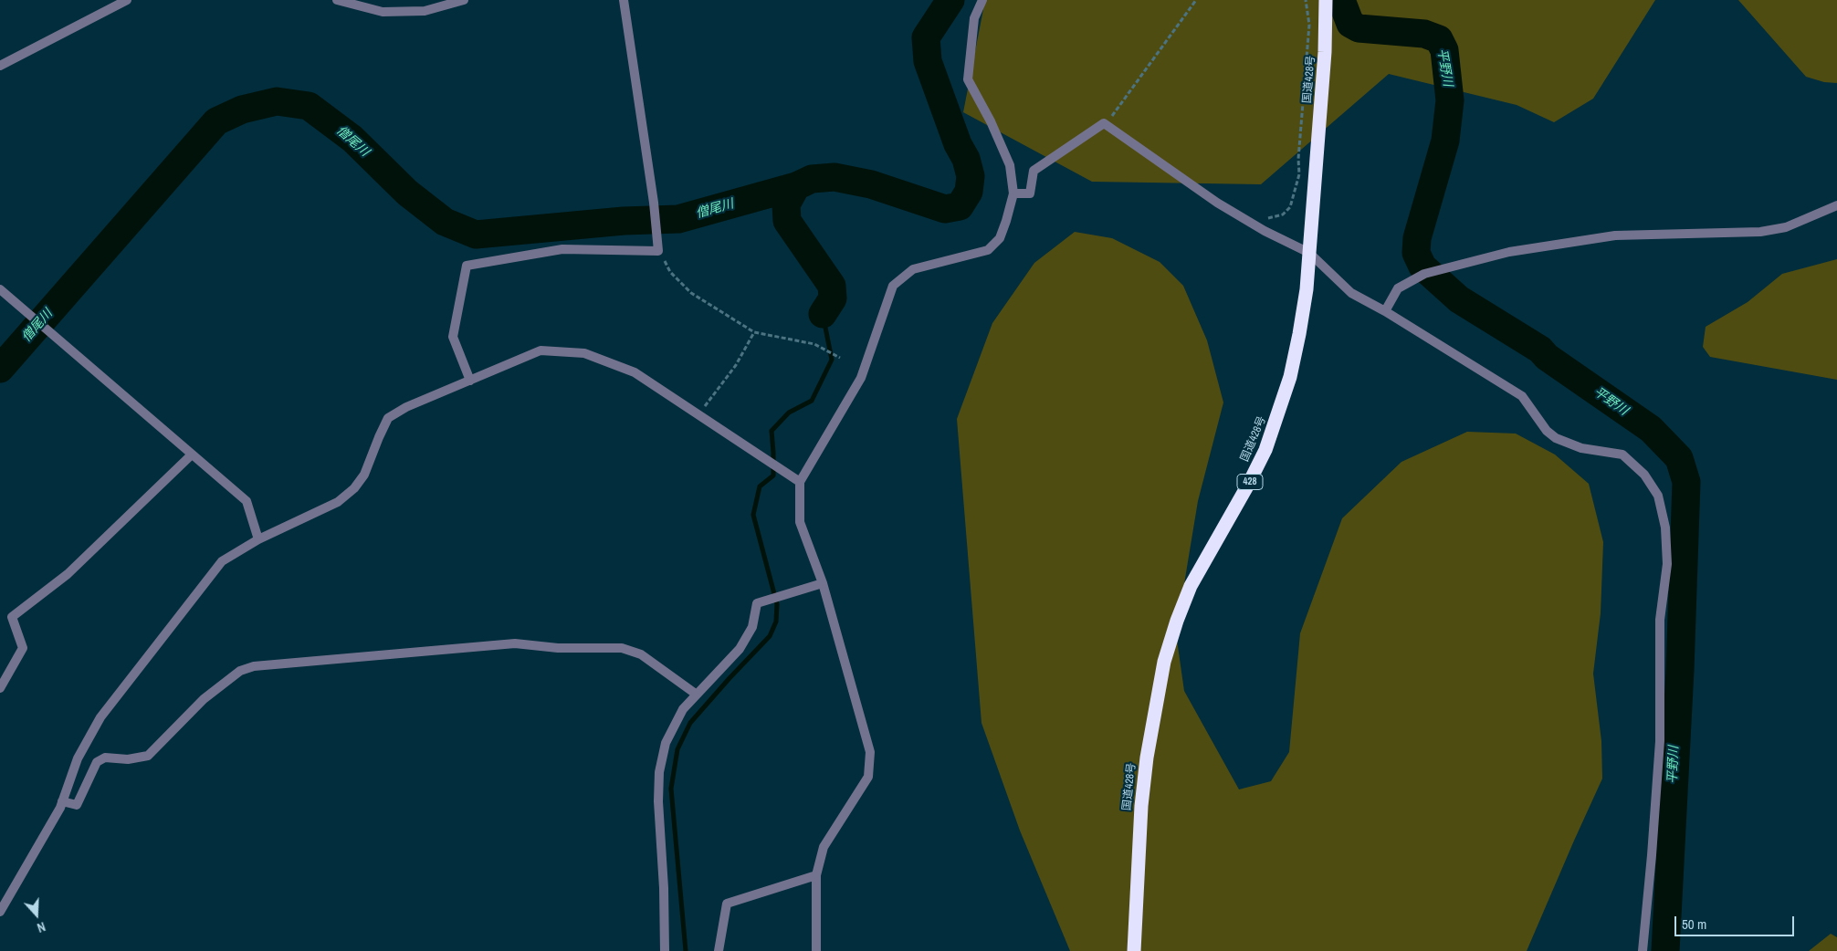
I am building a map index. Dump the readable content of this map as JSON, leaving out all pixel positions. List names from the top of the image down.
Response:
{
  "streets": {
    "highway": ["国道428号", "428"]
  },
  "water": ["平野川", "僧尾川"],
  "scale_bar": "50 m",
  "north": "bottom"
}
